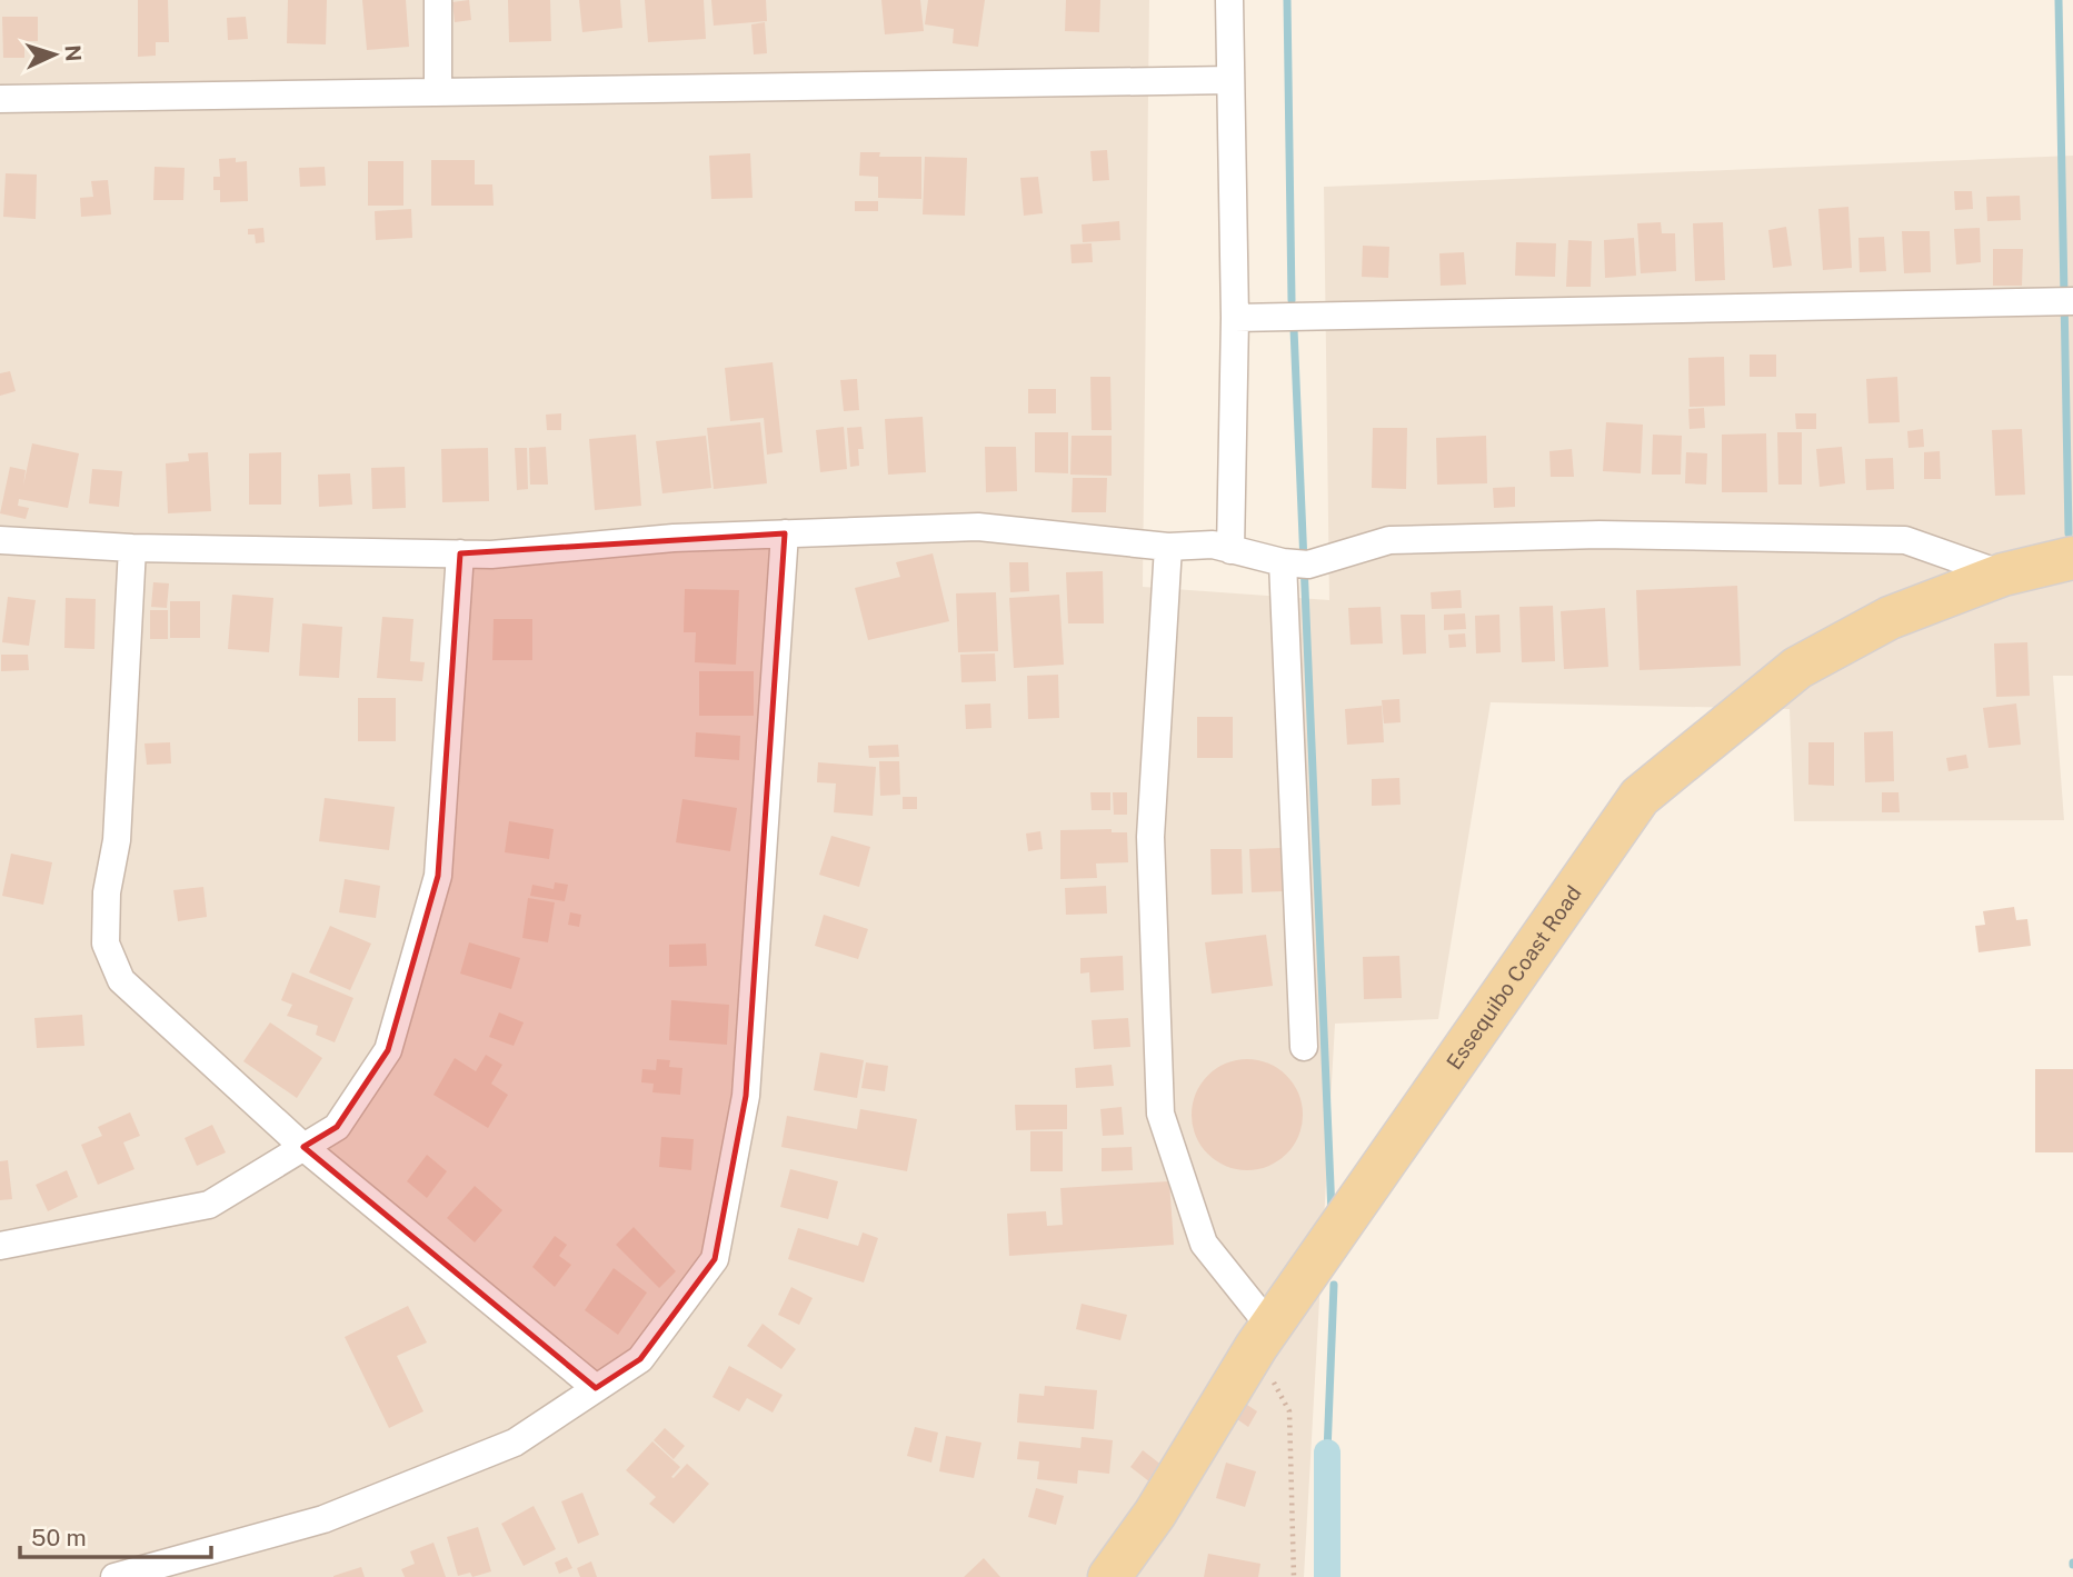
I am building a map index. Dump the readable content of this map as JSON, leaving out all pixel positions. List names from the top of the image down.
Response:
{
  "streets": {
    "main road": ["Essequibo Coast Road"]
  },
  "scale_bar": "50 m",
  "north": "right"
}
